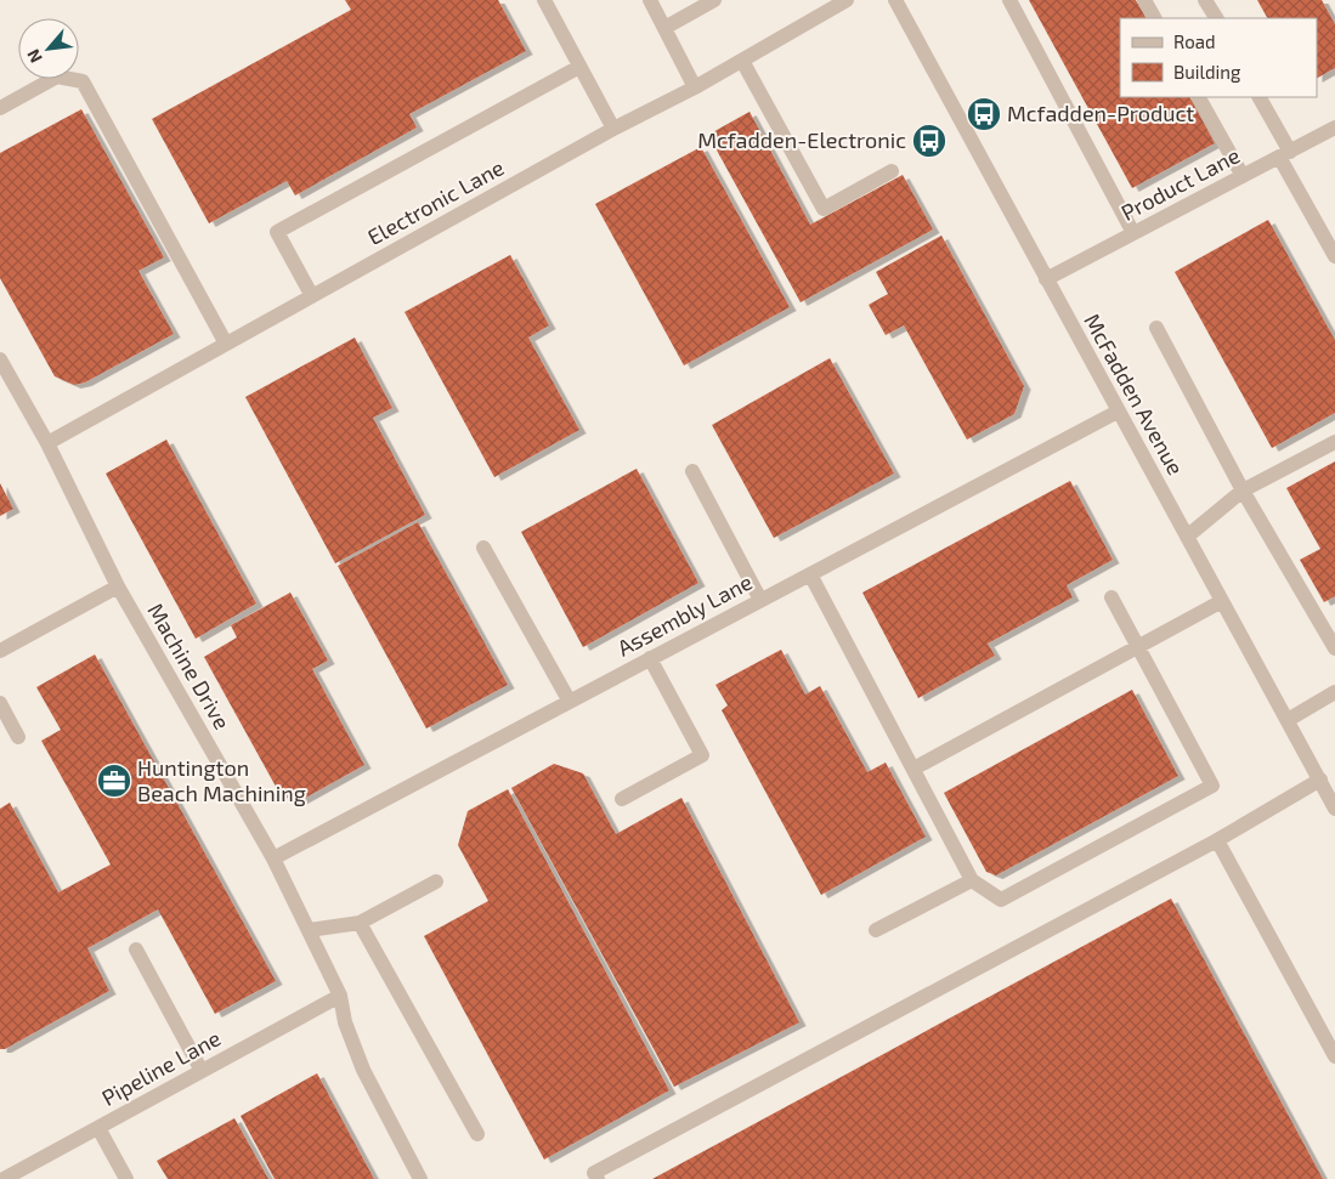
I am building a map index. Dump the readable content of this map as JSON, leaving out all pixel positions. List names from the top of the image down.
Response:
{
  "streets": {
    "street": [
      "Product Lane",
      "Electronic Lane",
      "McFadden Avenue",
      "Assembly Lane",
      "Machine Drive",
      "Pipeline Lane"
    ]
  },
  "crossings": [
    ["Product Lane", "McFadden Avenue"],
    ["Electronic Lane", "Machine Drive"],
    ["McFadden Avenue", "Assembly Lane"],
    ["Assembly Lane", "Machine Drive"],
    ["Machine Drive", "Pipeline Lane"]
  ],
  "places": {
    "bus stop": ["Mcfadden-Product", "Mcfadden-Electronic"],
    "office": ["Huntington Beach Machining"]
  },
  "legend": ["Road", "Building"],
  "north": "bottom left"
}
